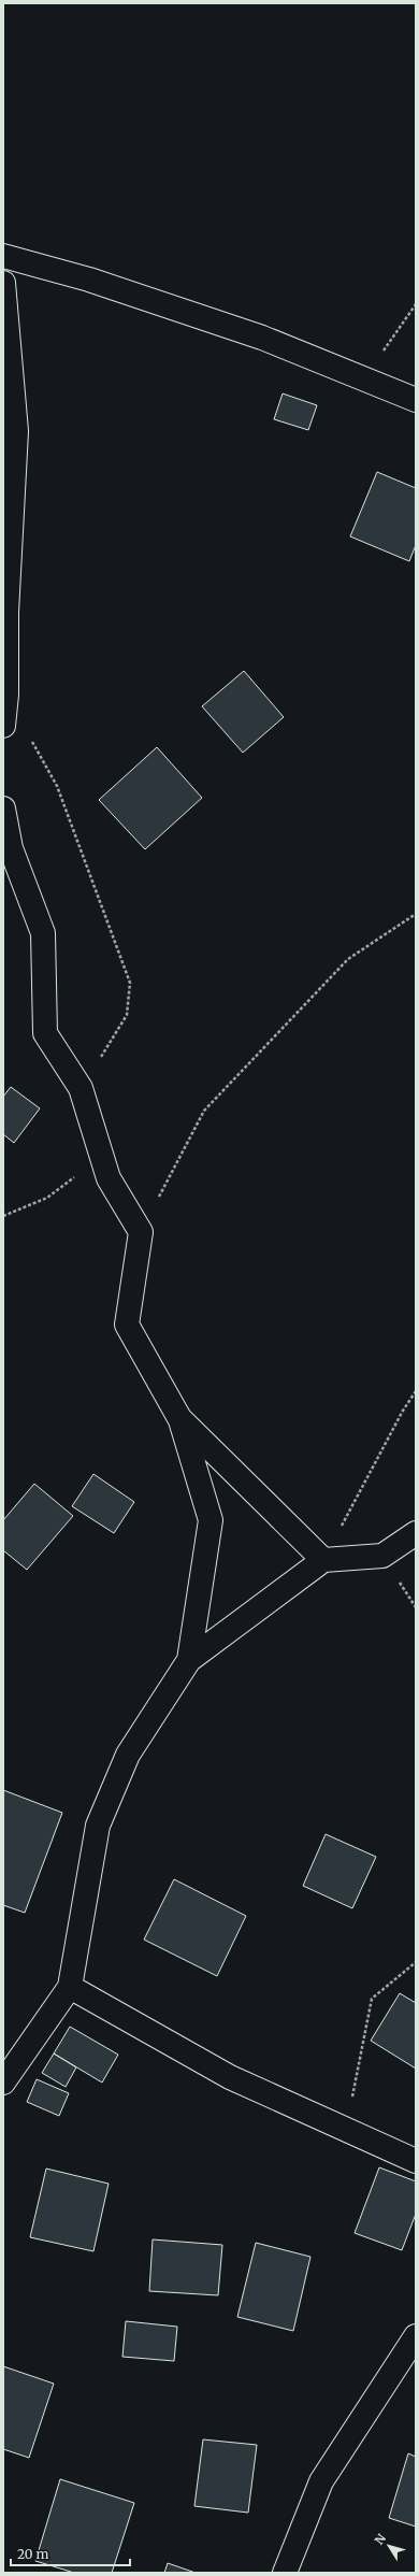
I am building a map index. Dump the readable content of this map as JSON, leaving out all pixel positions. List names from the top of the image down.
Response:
{
  "scale_bar": "20 m",
  "north": "top left"
}
